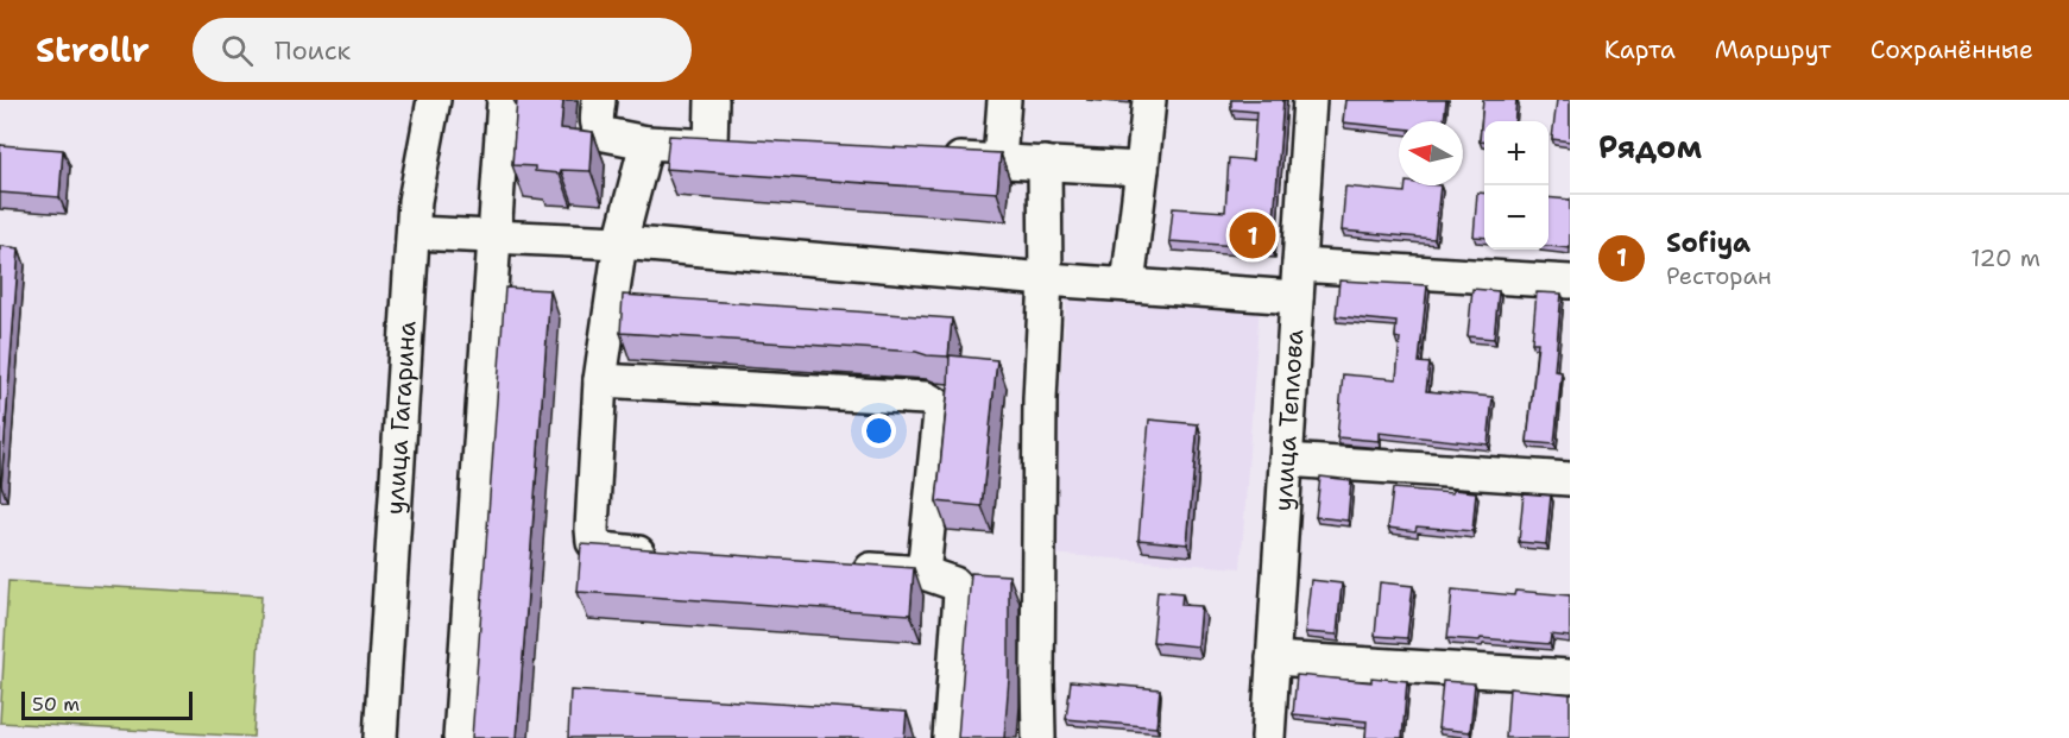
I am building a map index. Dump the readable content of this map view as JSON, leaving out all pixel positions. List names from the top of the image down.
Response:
{
  "streets": {
    "street": ["улица Гагарина", "улица Теплова"]
  },
  "scale_bar": "50 m",
  "north": "left",
  "page": {
    "header": "Strollr",
    "search": "Поиск",
    "nav": ["Карта", "Маршрут", "Сохранённые"],
    "heading": "Рядом",
    "map_buttons": ["+", "−"],
    "list": [
      {
        "mark": "1",
        "name": "Sofiya",
        "note": "Ресторан",
        "value": "120 m"
      }
    ],
    "pins": "1",
    "scale": "50 m"
  }
}
